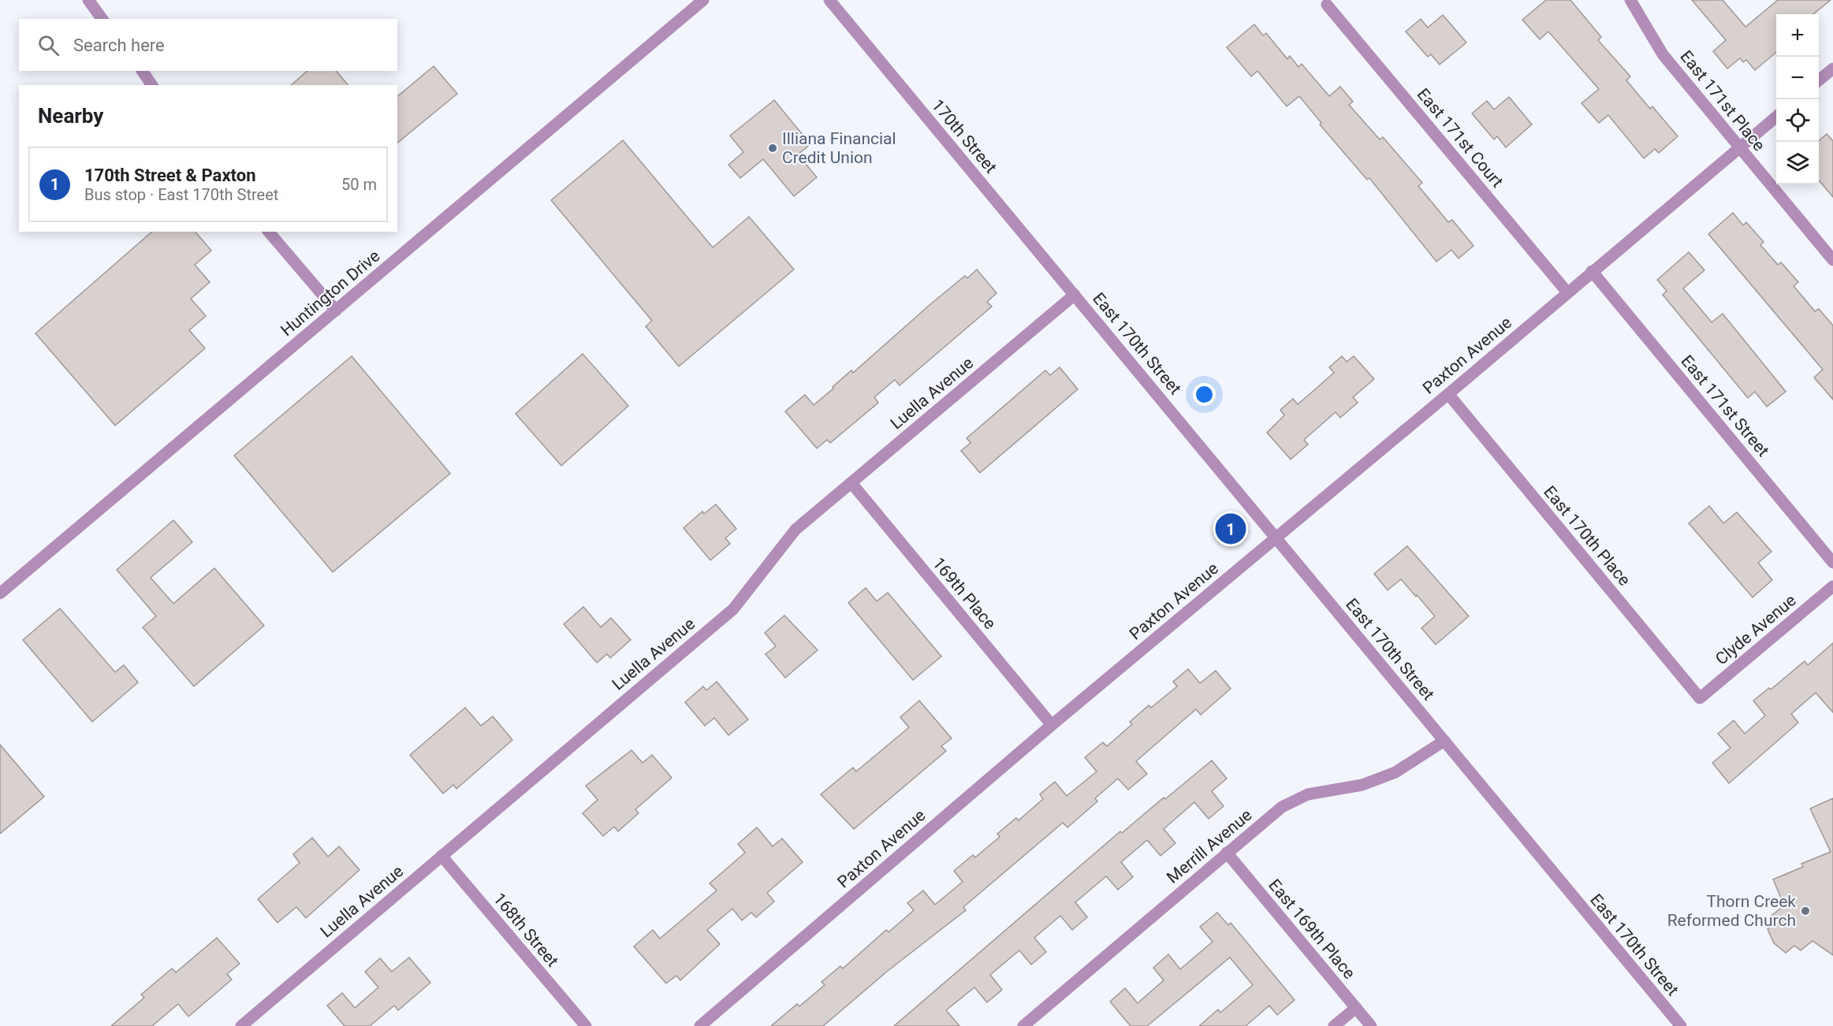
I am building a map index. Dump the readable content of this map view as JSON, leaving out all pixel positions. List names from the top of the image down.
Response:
{
  "streets": {
    "street": [
      "East 171st Place",
      "170th Street",
      "East 171st Court",
      "Huntington Drive",
      "East 170th Street",
      "Paxton Avenue",
      "Luella Avenue",
      "East 171st Street",
      "East 170th Place",
      "169th Place",
      "Clyde Avenue",
      "Merrill Avenue",
      "East 169th Place",
      "168th Street"
    ]
  },
  "crossings": [
    ["East 171st Place", "Paxton Avenue"],
    ["170th Street", "East 170th Street"],
    ["170th Street", "Luella Avenue"],
    ["East 171st Court", "Paxton Avenue"],
    ["East 170th Street", "Paxton Avenue"],
    ["East 170th Street", "Luella Avenue"],
    ["East 170th Street", "Merrill Avenue"],
    ["Paxton Avenue", "East 171st Street"],
    ["Paxton Avenue", "East 170th Place"],
    ["Paxton Avenue", "169th Place"],
    ["Luella Avenue", "169th Place"],
    ["Luella Avenue", "168th Street"],
    ["East 170th Place", "Clyde Avenue"],
    ["Merrill Avenue", "East 169th Place"]
  ],
  "places": ["Illiana Financial Credit Union", "Thorn Creek Reformed Church"],
  "page": {
    "map_buttons": ["+", "−"],
    "search": "Search here",
    "heading": "Nearby",
    "list": [
      {
        "mark": "1",
        "name": "170th Street & Paxton",
        "note": "Bus stop · East 170th Street",
        "value": "50 m"
      }
    ],
    "pins": "1"
  }
}
